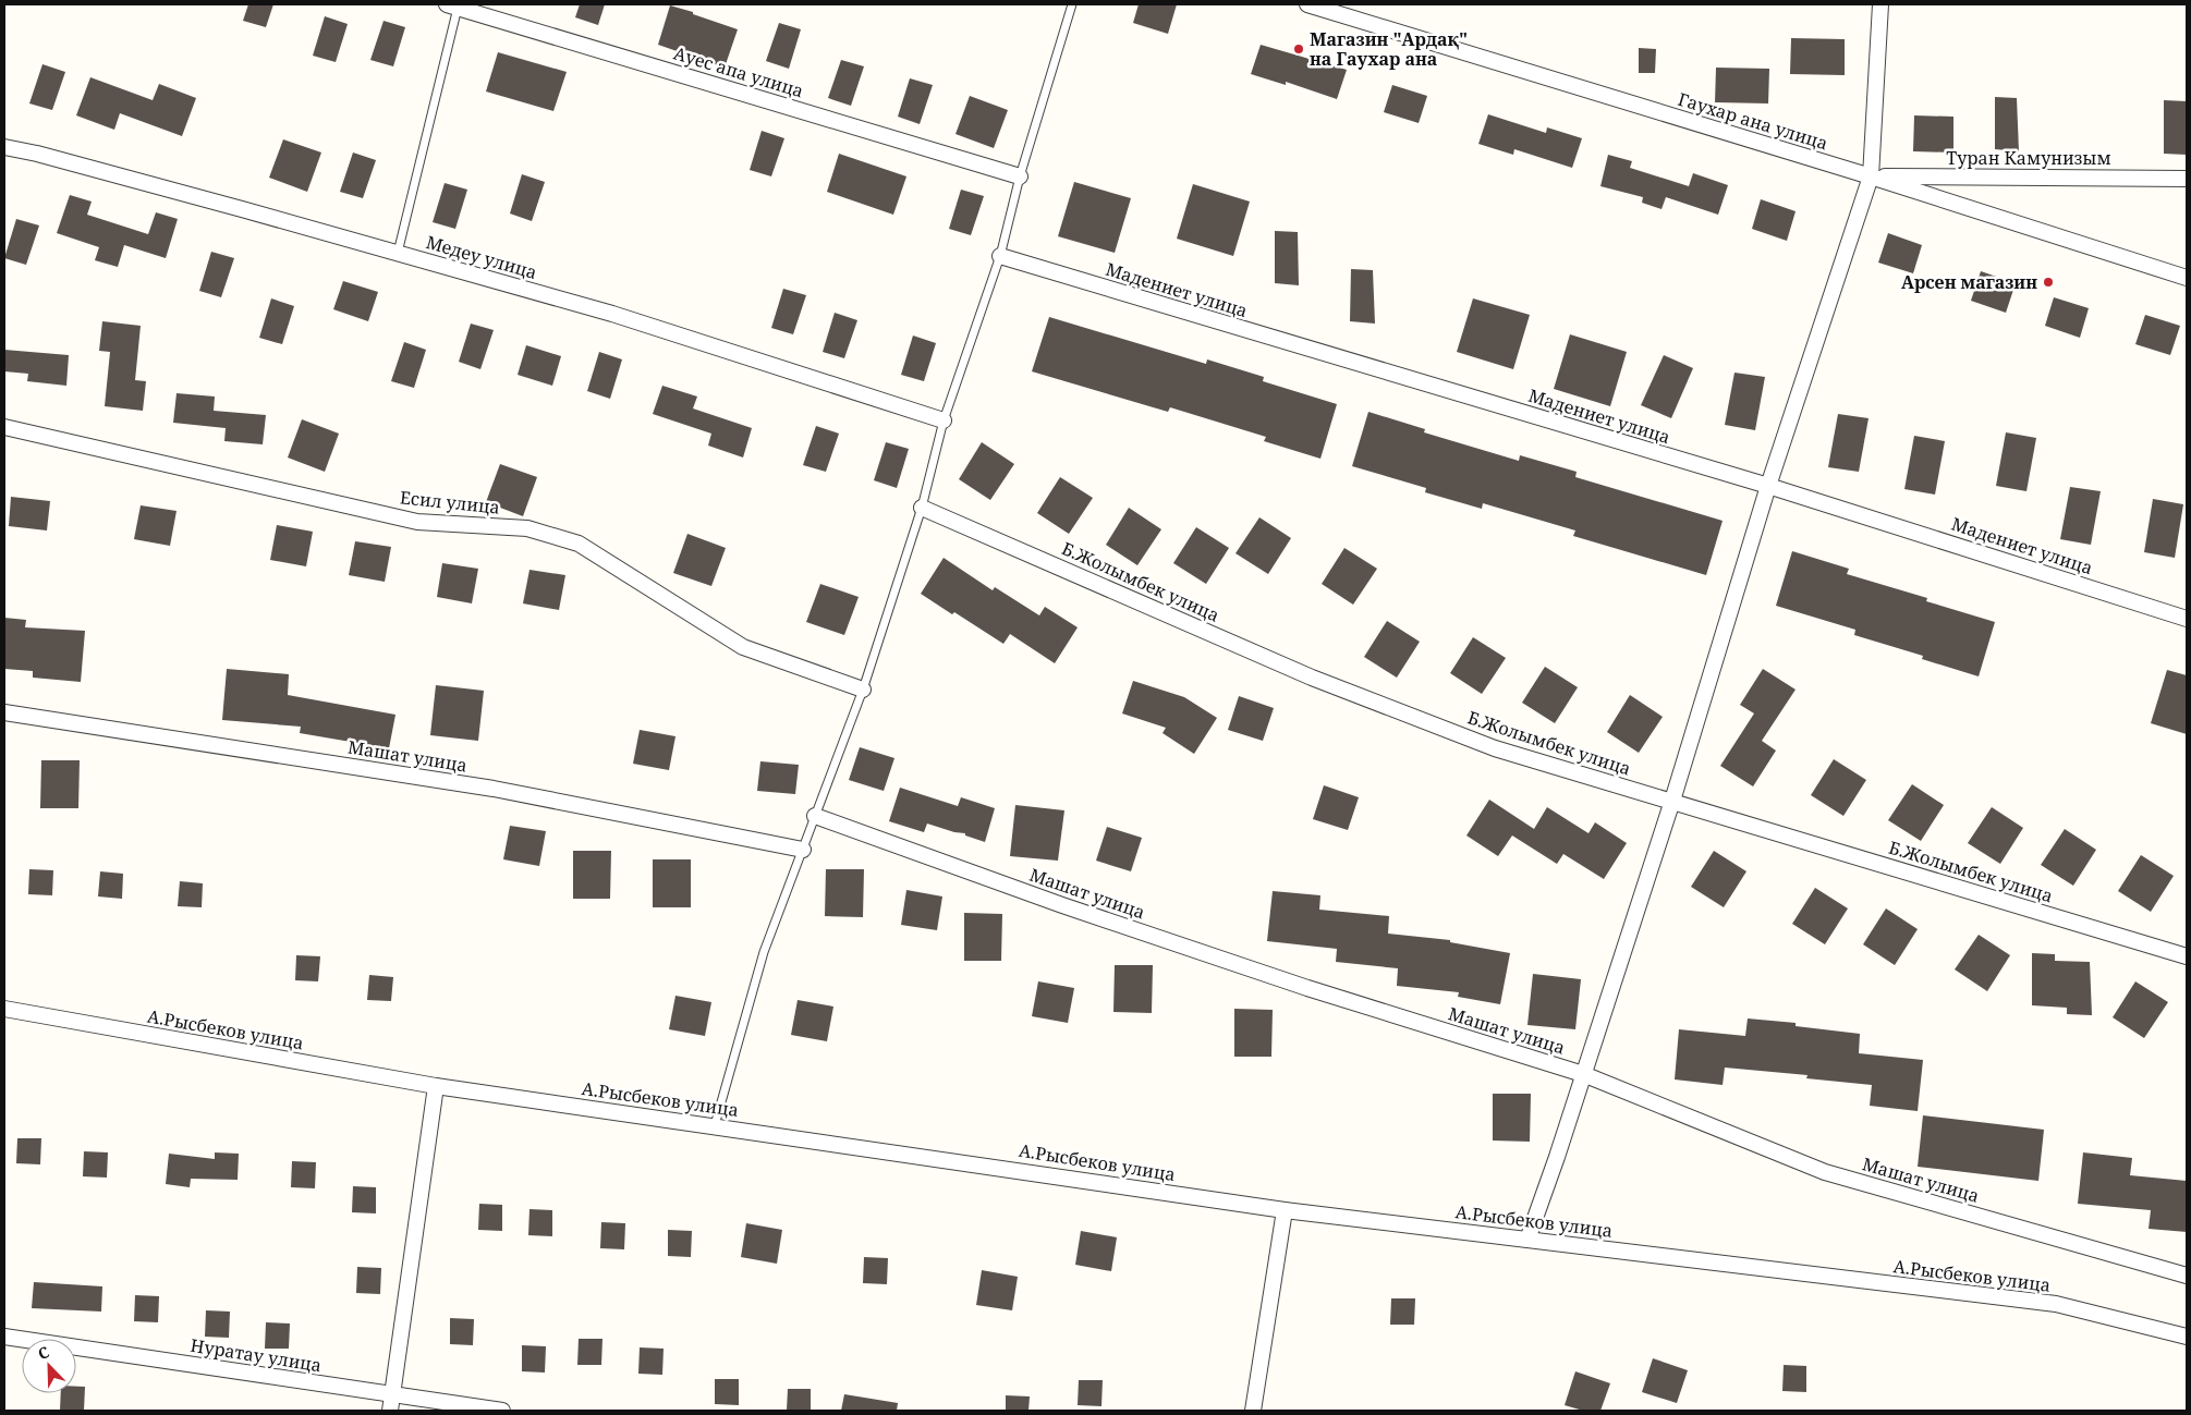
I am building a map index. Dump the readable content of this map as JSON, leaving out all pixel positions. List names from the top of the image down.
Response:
{
  "streets": {
    "street": [
      "Ауес апа улица",
      "Гаухар ана улица",
      "Туран Камунизым",
      "Медеу улица",
      "Мадениет улица",
      "Есил улица",
      "Б.Жолымбек улица",
      "Машат улица",
      "А.Рысбеков улица",
      "Нуратау улица"
    ]
  },
  "crossings": [
    ["Гаухар ана улица", "Туран Камунизым"]
  ],
  "places": ["Магазин \"Ардақ\" на Гаухар ана", "Арсен магазин"],
  "north": "top left"
}
